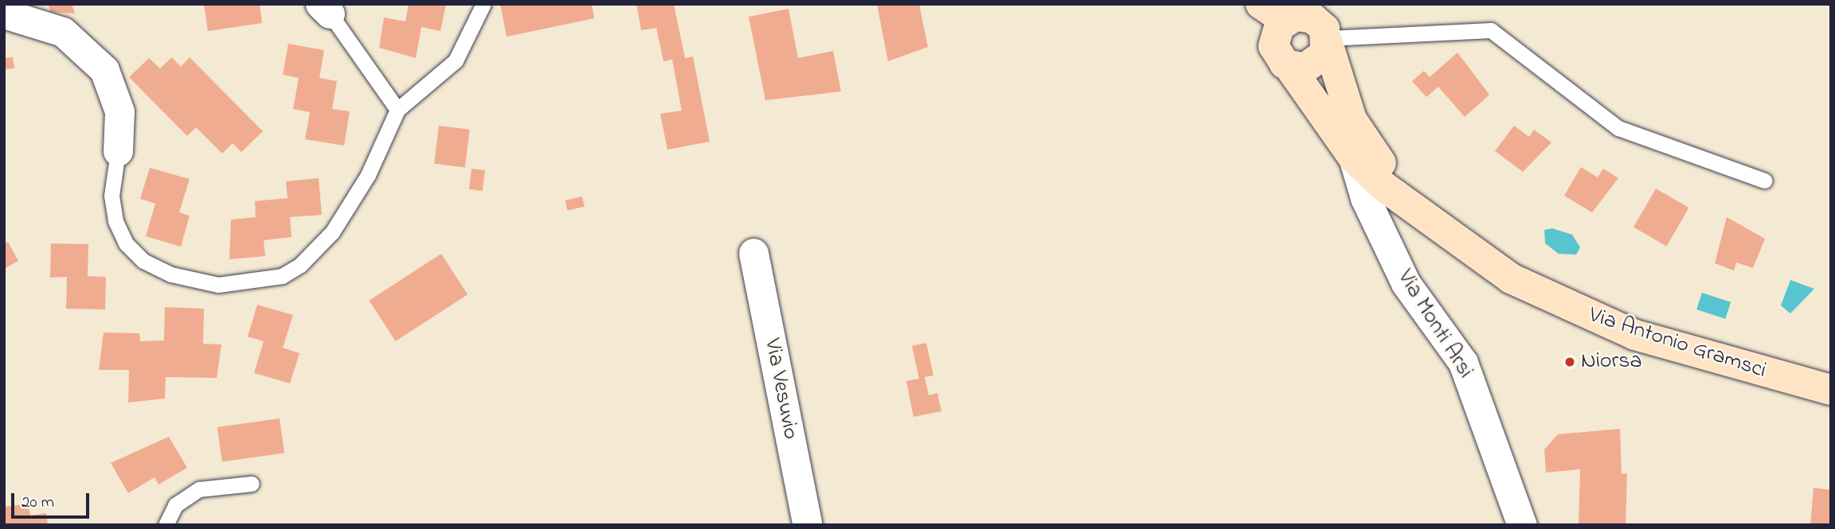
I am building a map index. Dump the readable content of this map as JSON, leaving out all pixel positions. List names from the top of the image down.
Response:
{
  "streets": {
    "main road": ["Via Antonio Gramsci"],
    "street": ["Via Monti Arsi", "Via Vesuvio"]
  },
  "places": ["Niorsa"],
  "scale_bar": "20 m"
}
